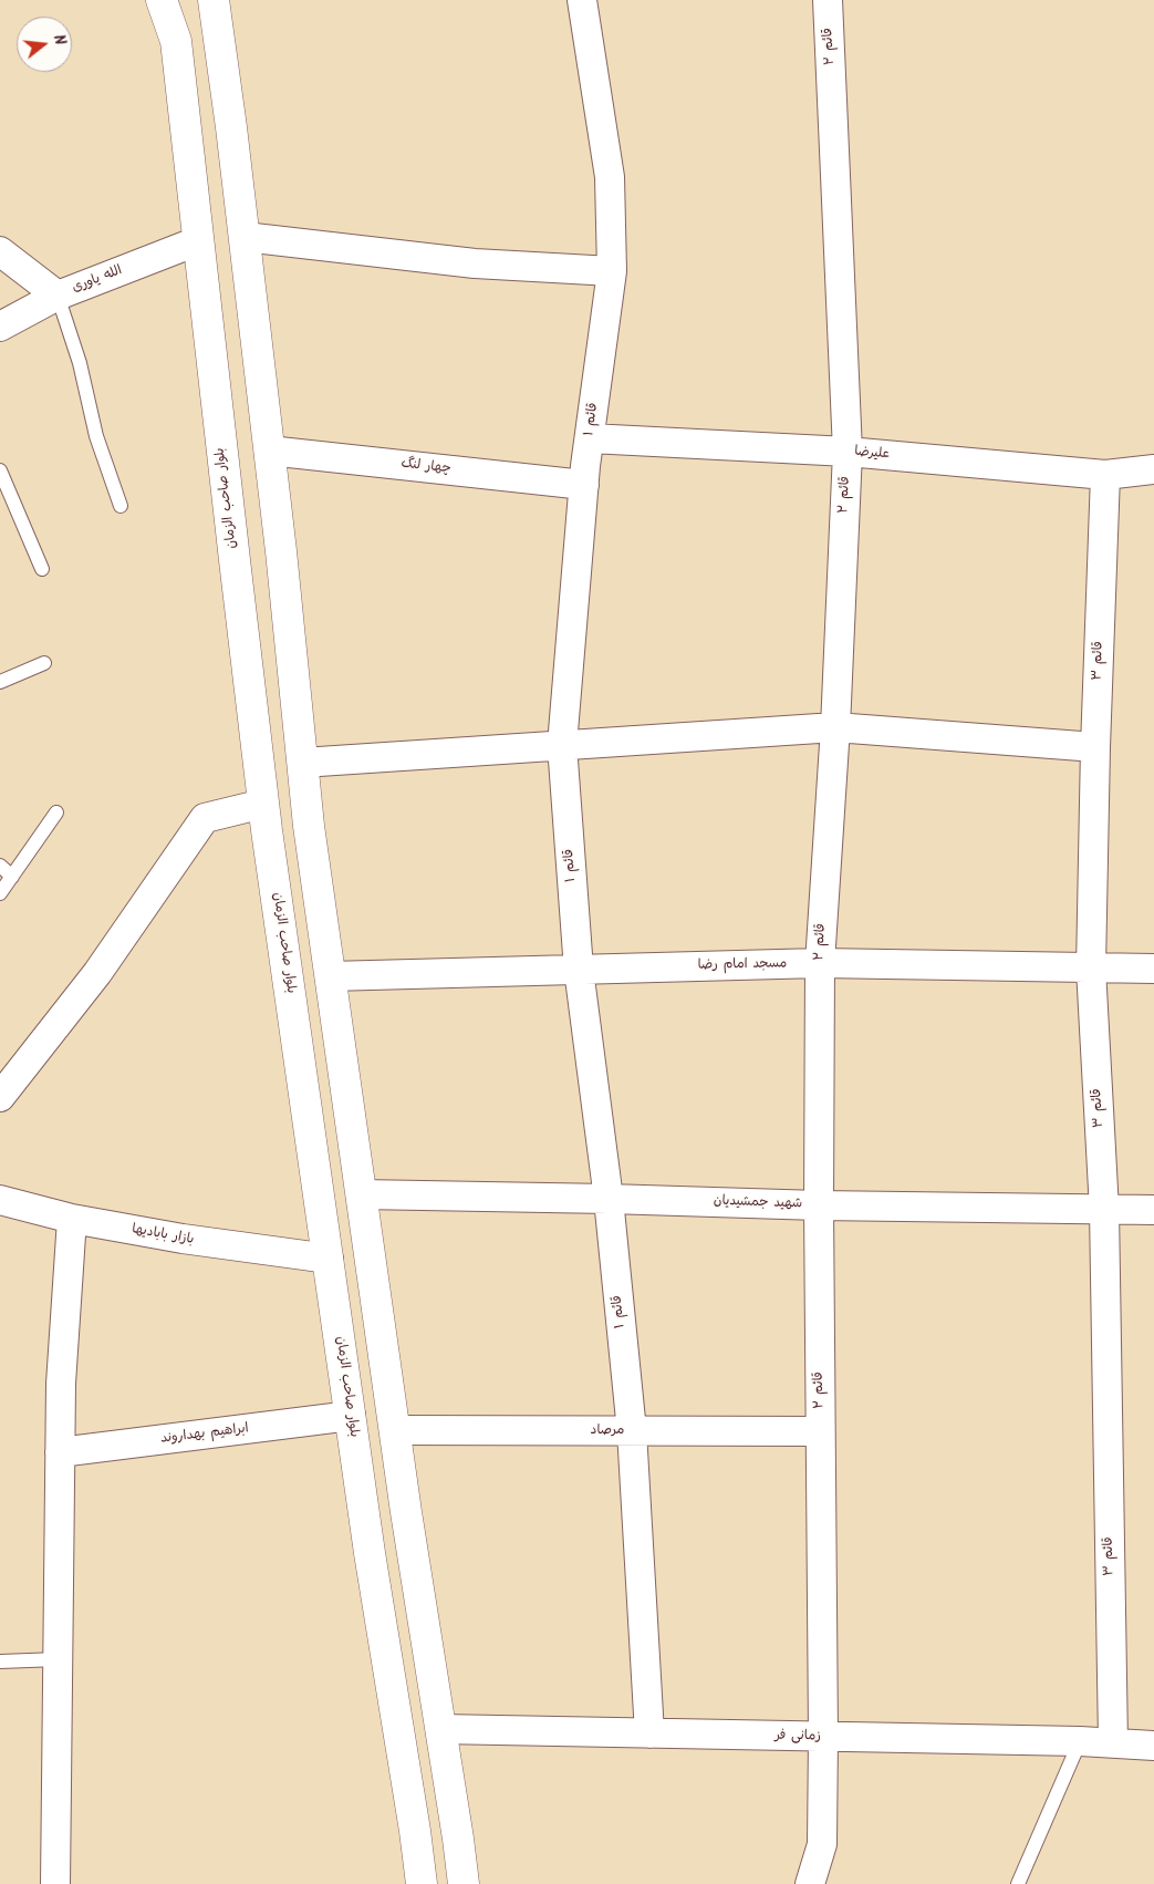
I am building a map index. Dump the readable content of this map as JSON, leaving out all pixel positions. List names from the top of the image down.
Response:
{
  "streets": {
    "main road": ["بلوار صاحب الزمان"],
    "street": [
      "قائم ۲",
      "الله یاوری",
      "قائم ۱",
      "علیرضا",
      "چهار لنگ",
      "قائم ۳",
      "مسجد امام رضا",
      "شهید جمشیدیان",
      "بازار بابادیها",
      "مرصاد",
      "ابراهیم بهداروند",
      "زمانی فر"
    ]
  },
  "crossings": [
    ["قائم ۲", "علیرضا"],
    ["قائم ۲", "مسجد امام رضا"],
    ["قائم ۲", "شهید جمشیدیان"],
    ["قائم ۲", "مرصاد"],
    ["قائم ۲", "زمانی فر"],
    ["الله یاوری", "بلوار صاحب الزمان"],
    ["قائم ۱", "علیرضا"],
    ["قائم ۱", "چهار لنگ"],
    ["قائم ۱", "مسجد امام رضا"],
    ["قائم ۱", "شهید جمشیدیان"],
    ["قائم ۱", "مرصاد"],
    ["قائم ۱", "زمانی فر"],
    ["علیرضا", "قائم ۳"],
    ["بلوار صاحب الزمان", "بازار بابادیها"],
    ["بلوار صاحب الزمان", "ابراهیم بهداروند"],
    ["قائم ۳", "مسجد امام رضا"],
    ["قائم ۳", "شهید جمشیدیان"],
    ["قائم ۳", "زمانی فر"]
  ],
  "north": "right"
}
